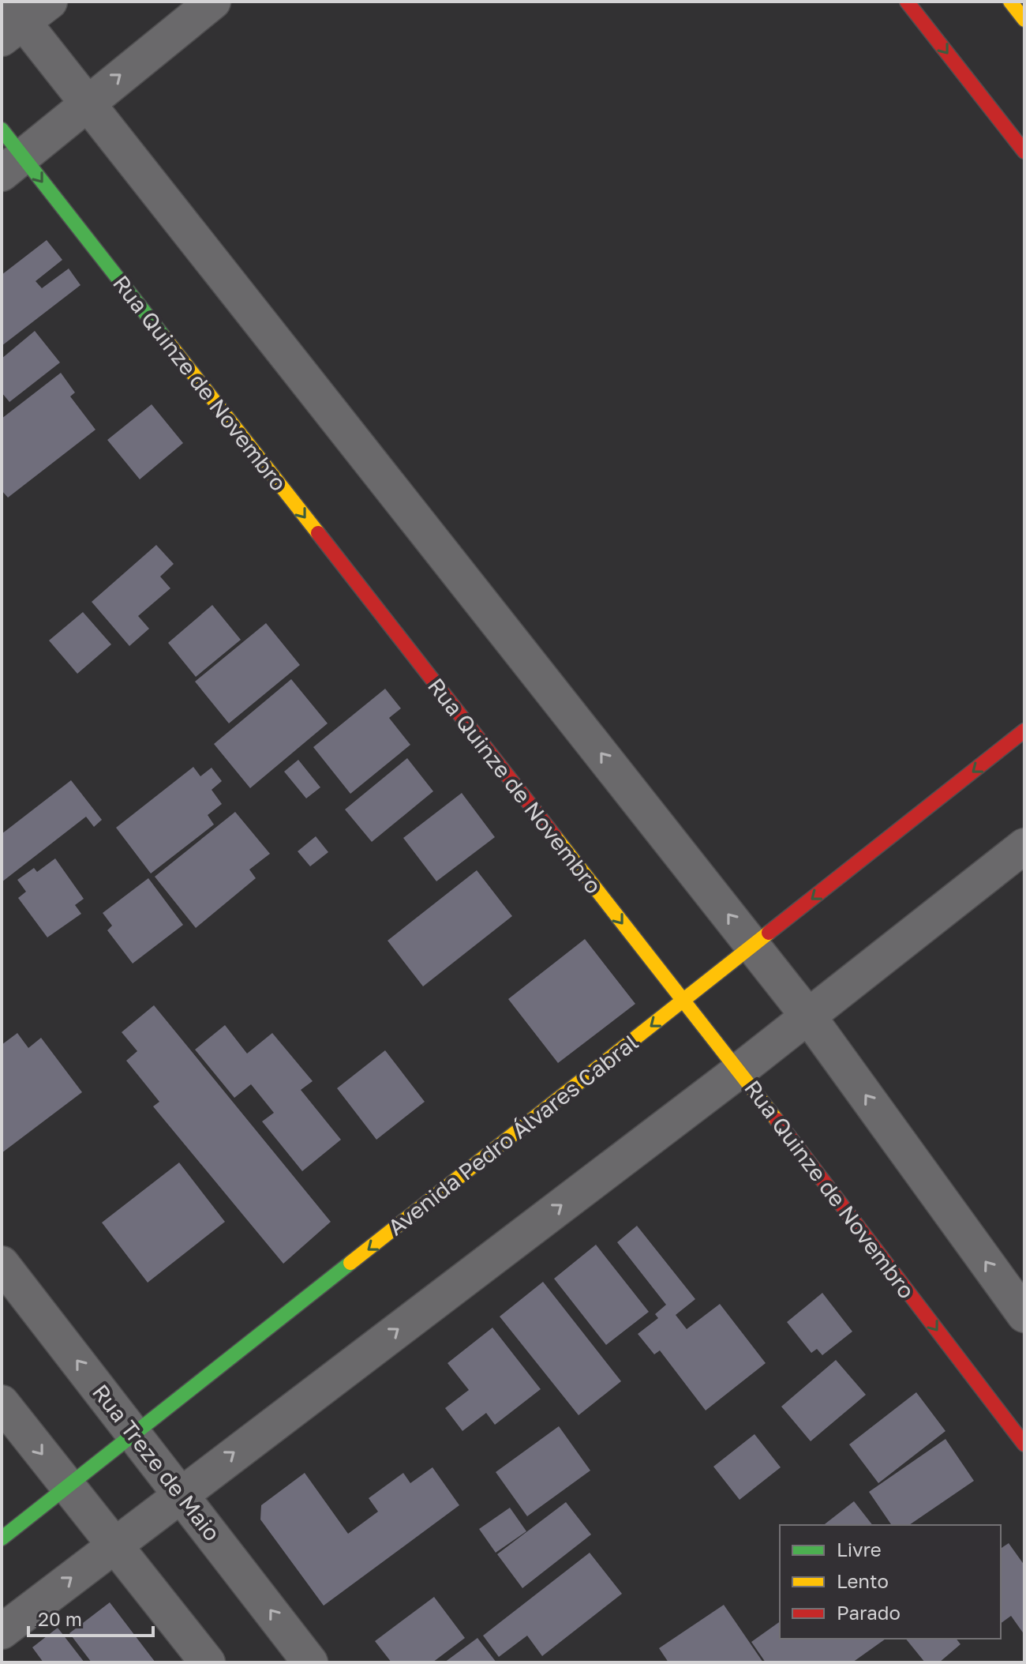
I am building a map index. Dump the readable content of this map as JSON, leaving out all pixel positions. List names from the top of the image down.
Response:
{
  "streets": {
    "street": ["Rua Quinze de Novembro", "Avenida Pedro Álvares Cabral", "Rua Treze de Maio"]
  },
  "crossings": [
    ["Rua Quinze de Novembro", "Avenida Pedro Álvares Cabral"],
    ["Avenida Pedro Álvares Cabral", "Rua Treze de Maio"]
  ],
  "legend": ["Livre", "Lento", "Parado"],
  "scale_bar": "20 m"
}
